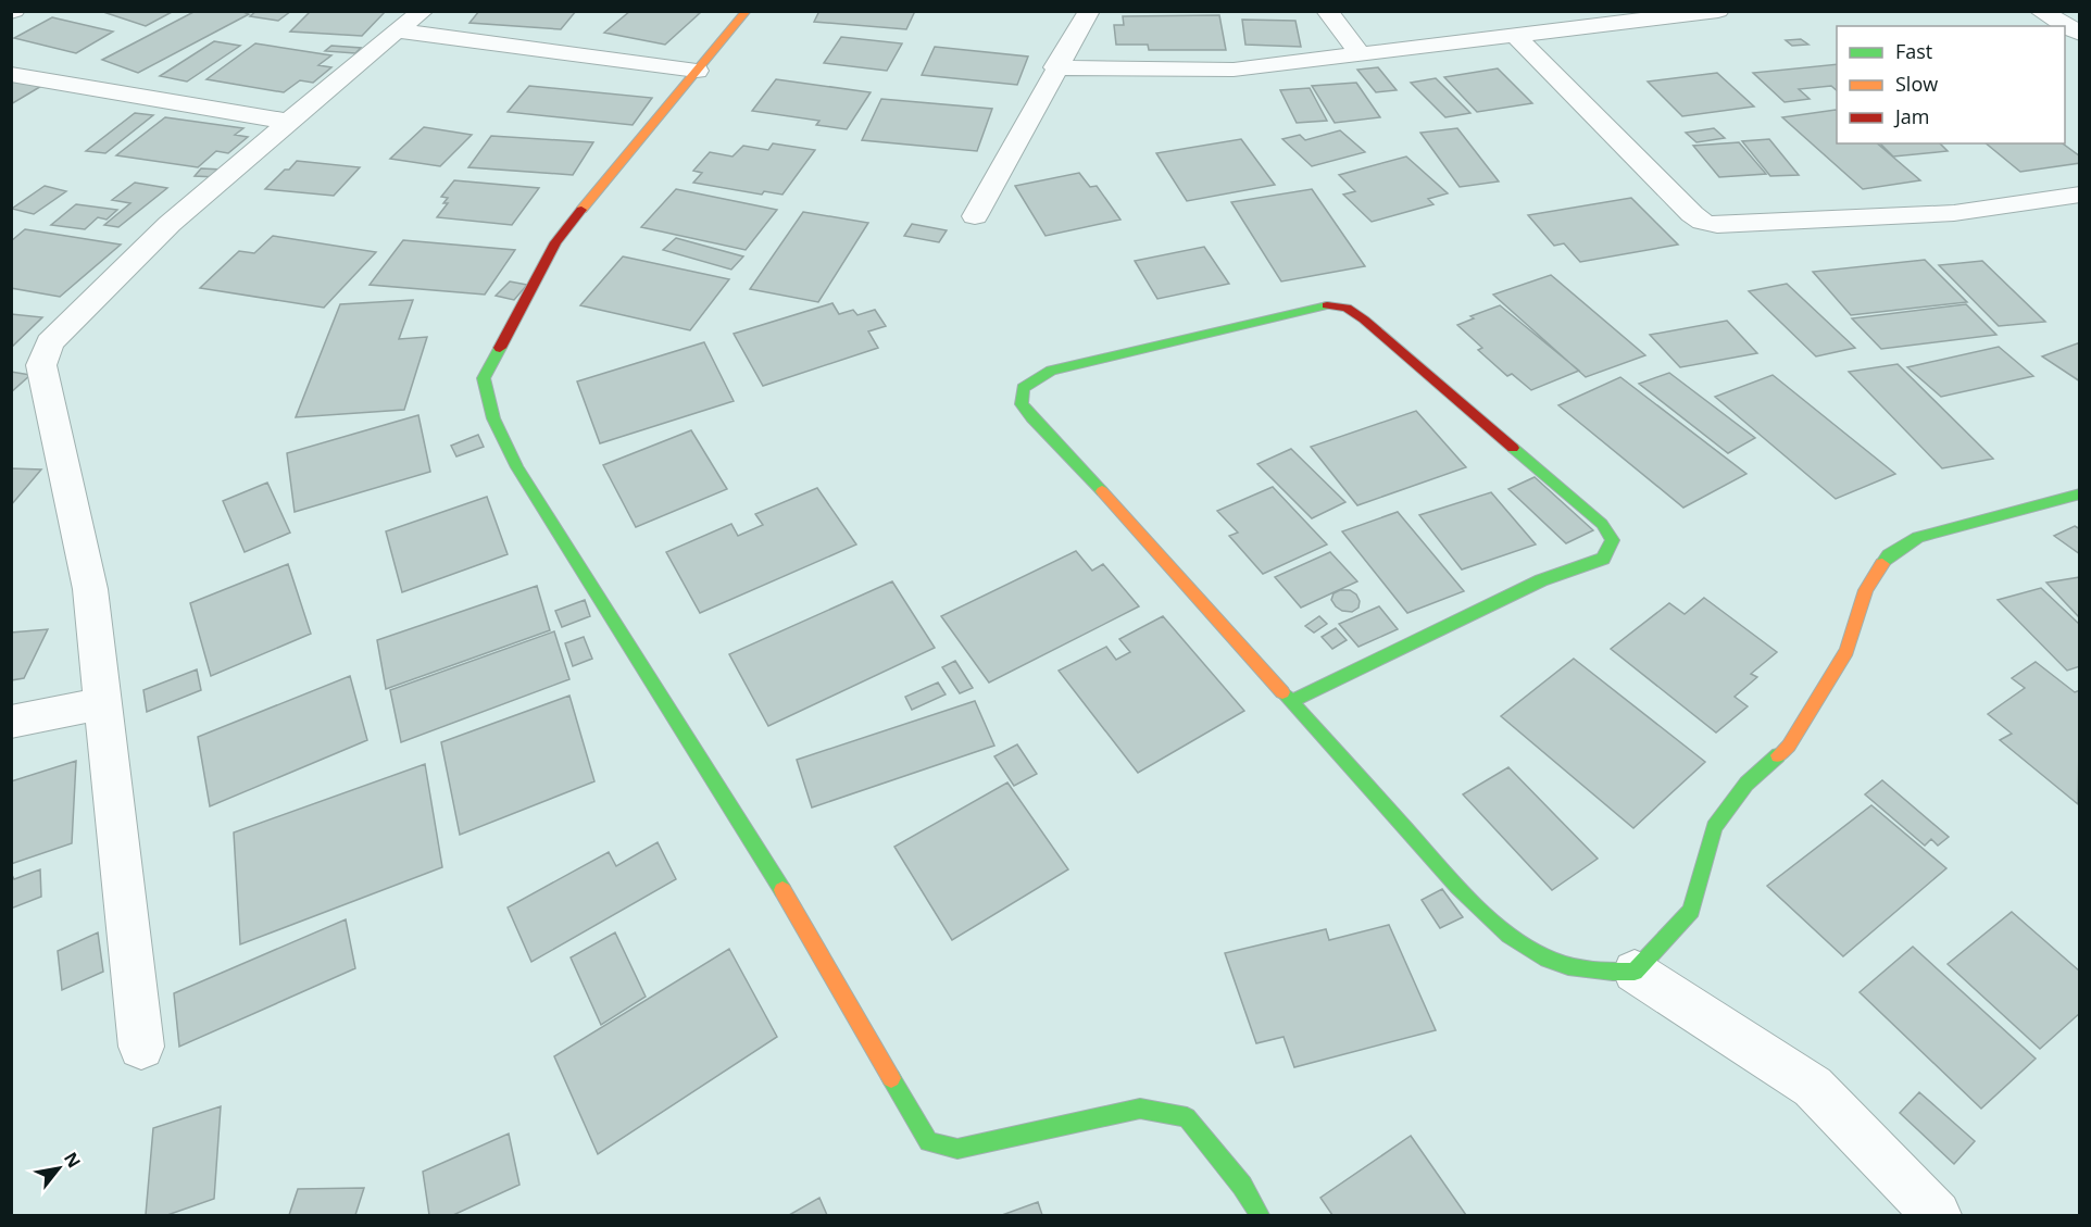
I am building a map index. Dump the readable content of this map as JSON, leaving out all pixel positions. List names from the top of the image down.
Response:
{
  "legend": ["Fast", "Slow", "Jam"],
  "north": "top right"
}
